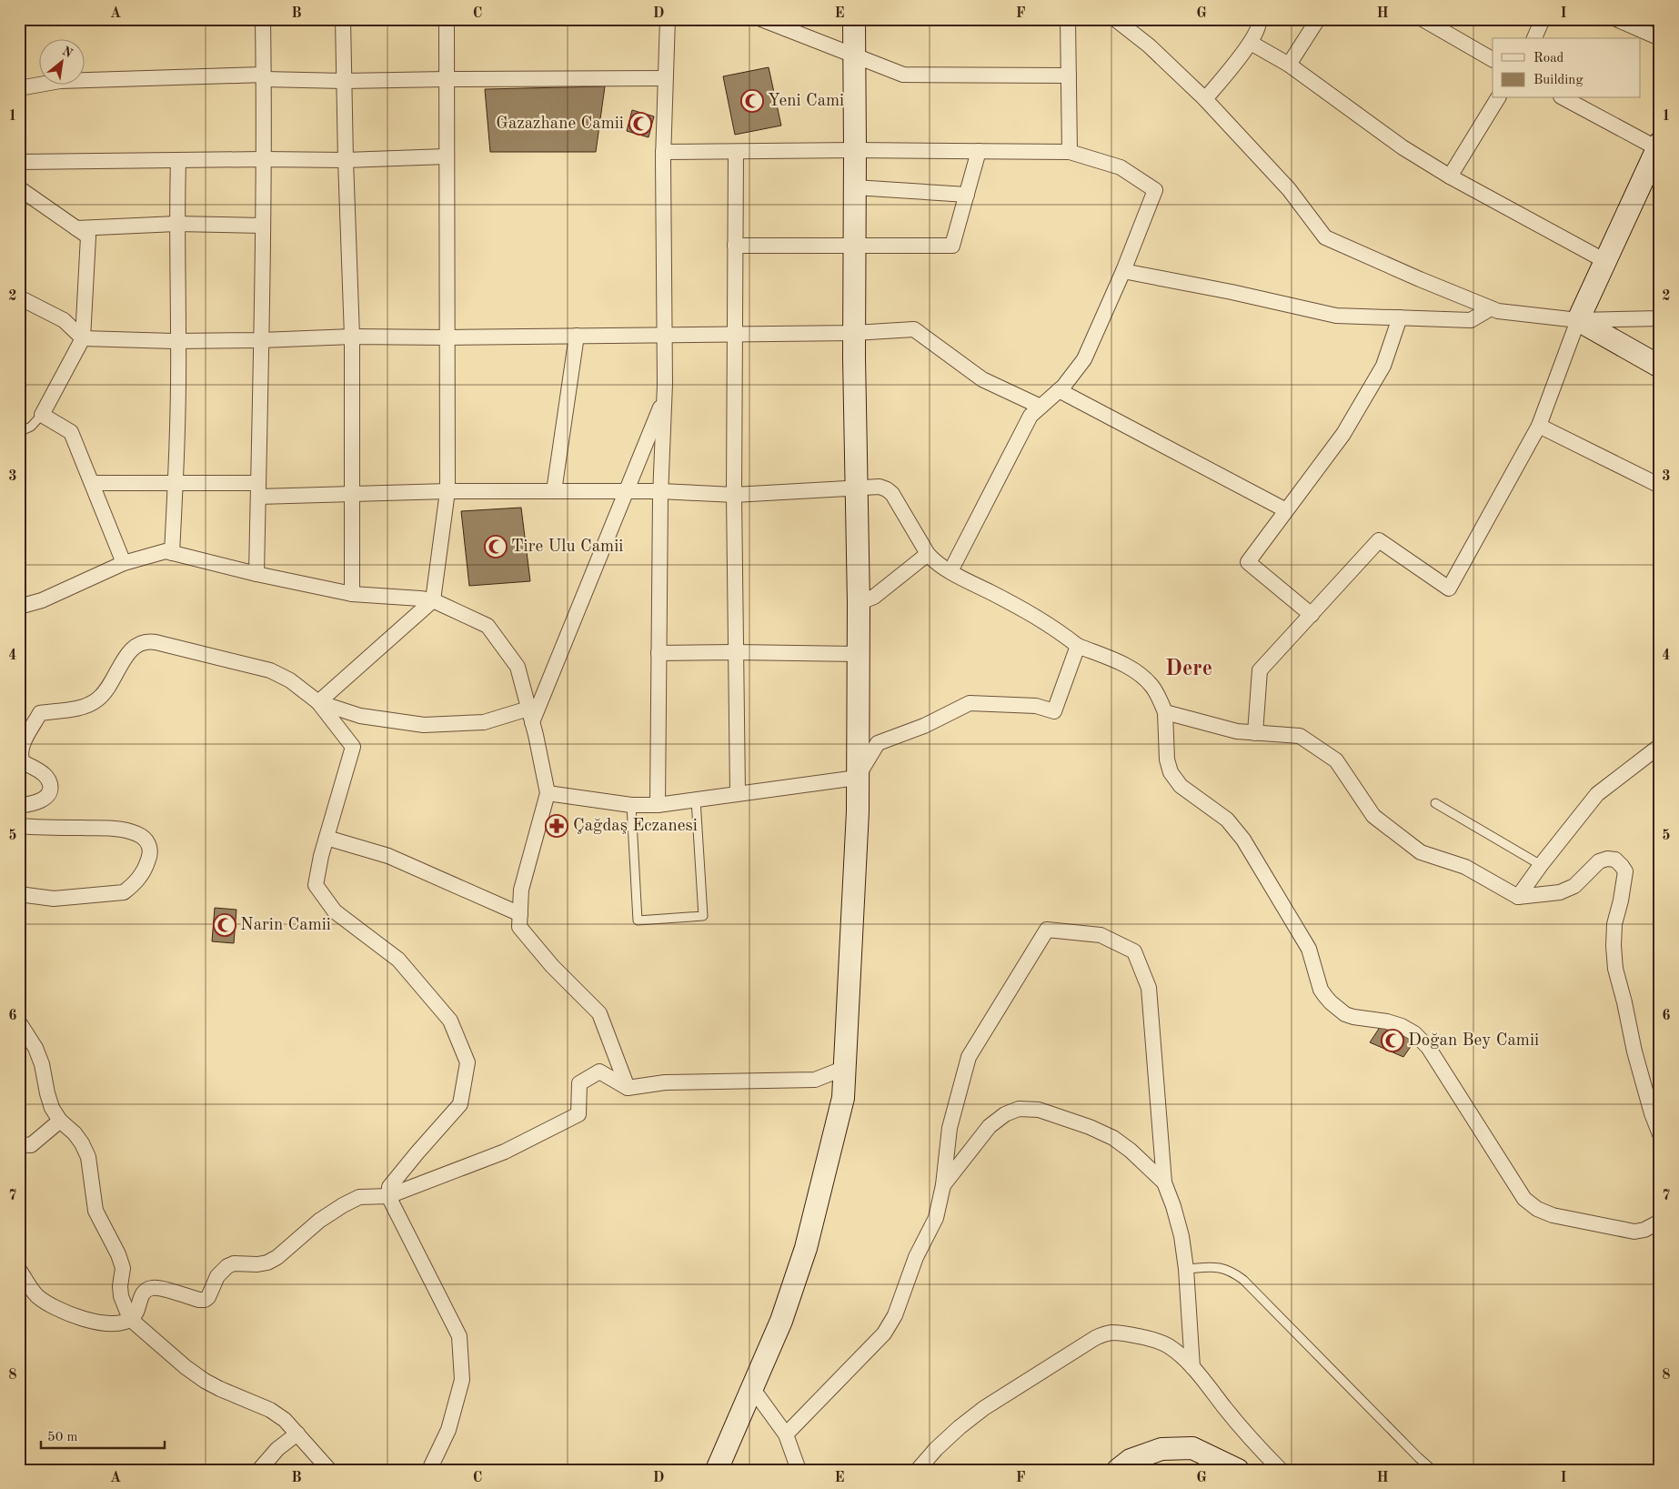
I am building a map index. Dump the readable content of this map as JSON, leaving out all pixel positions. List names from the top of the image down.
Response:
{
  "districts": ["Dere"],
  "places": {
    "mosque": [
      "Yeni Cami",
      "Gazazhane Camii",
      "Tire Ulu Camii",
      "Narin Camii",
      "Doğan Bey Camii"
    ],
    "pharmacy": ["Çağdaş Eczanesi"]
  },
  "legend": ["Road", "Building"],
  "scale_bar": "50 m",
  "north": "top right",
  "grid": {
    "columns": [
      "A",
      "B",
      "C",
      "D",
      "E",
      "F",
      "G",
      "H",
      "I"
    ],
    "rows": [
      "1",
      "2",
      "3",
      "4",
      "5",
      "6",
      "7",
      "8"
    ]
  }
}
